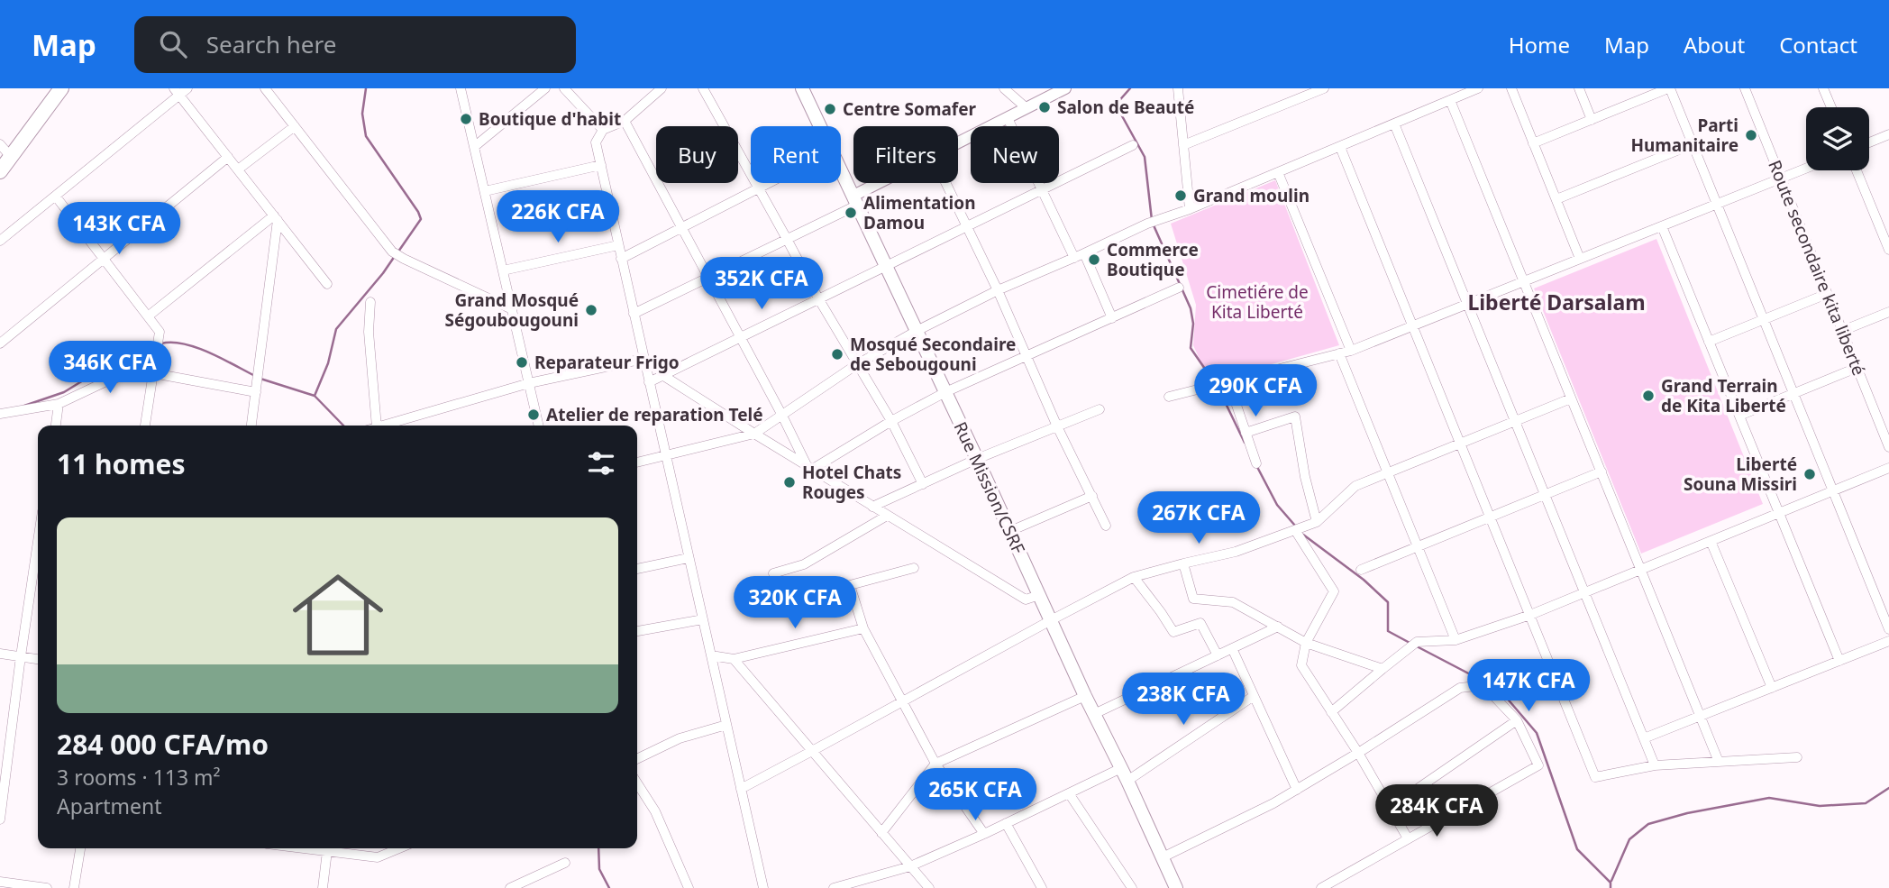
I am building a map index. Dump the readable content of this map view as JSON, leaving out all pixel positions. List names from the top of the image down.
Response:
{
  "streets": {
    "main road": ["Rue Mission/CSRF"],
    "street": ["Route secondaire kita liberté"]
  },
  "districts": ["Liberté Darsalam"],
  "parks": ["Cimetiére de Kita Liberté"],
  "places": [
    "Salon de Beauté",
    "Centre Somafer",
    "Boutique d'habit",
    "Parti Humanitaire",
    "Grand moulin",
    "Alimentation Damou",
    "Commerce Boutique",
    "Grand Mosqué Ségoubougouni",
    "Mosqué Secondaire de Sebougouni",
    "Reparateur Frigo",
    "Grand Terrain de Kita Liberté",
    "Atelier de reparation Telé",
    "Liberté Souna Missiri",
    "Hotel Chats Rouges"
  ],
  "page": {
    "header": "Map",
    "search": "Search here",
    "nav": [
      "Home",
      "Map",
      "About",
      "Contact"
    ],
    "chip": [
      "Buy",
      "Rent",
      "Filters",
      "New"
    ],
    "price": [
      "226K CFA",
      "143K CFA",
      "352K CFA",
      "346K CFA",
      "290K CFA",
      "267K CFA",
      "320K CFA",
      "147K CFA",
      "238K CFA",
      "265K CFA",
      "284K CFA"
    ],
    "heading": "11 homes",
    "list": [
      {
        "name": "284 000 CFA/mo",
        "note": "3 rooms · 113 m² · Apartment"
      }
    ]
  }
}
